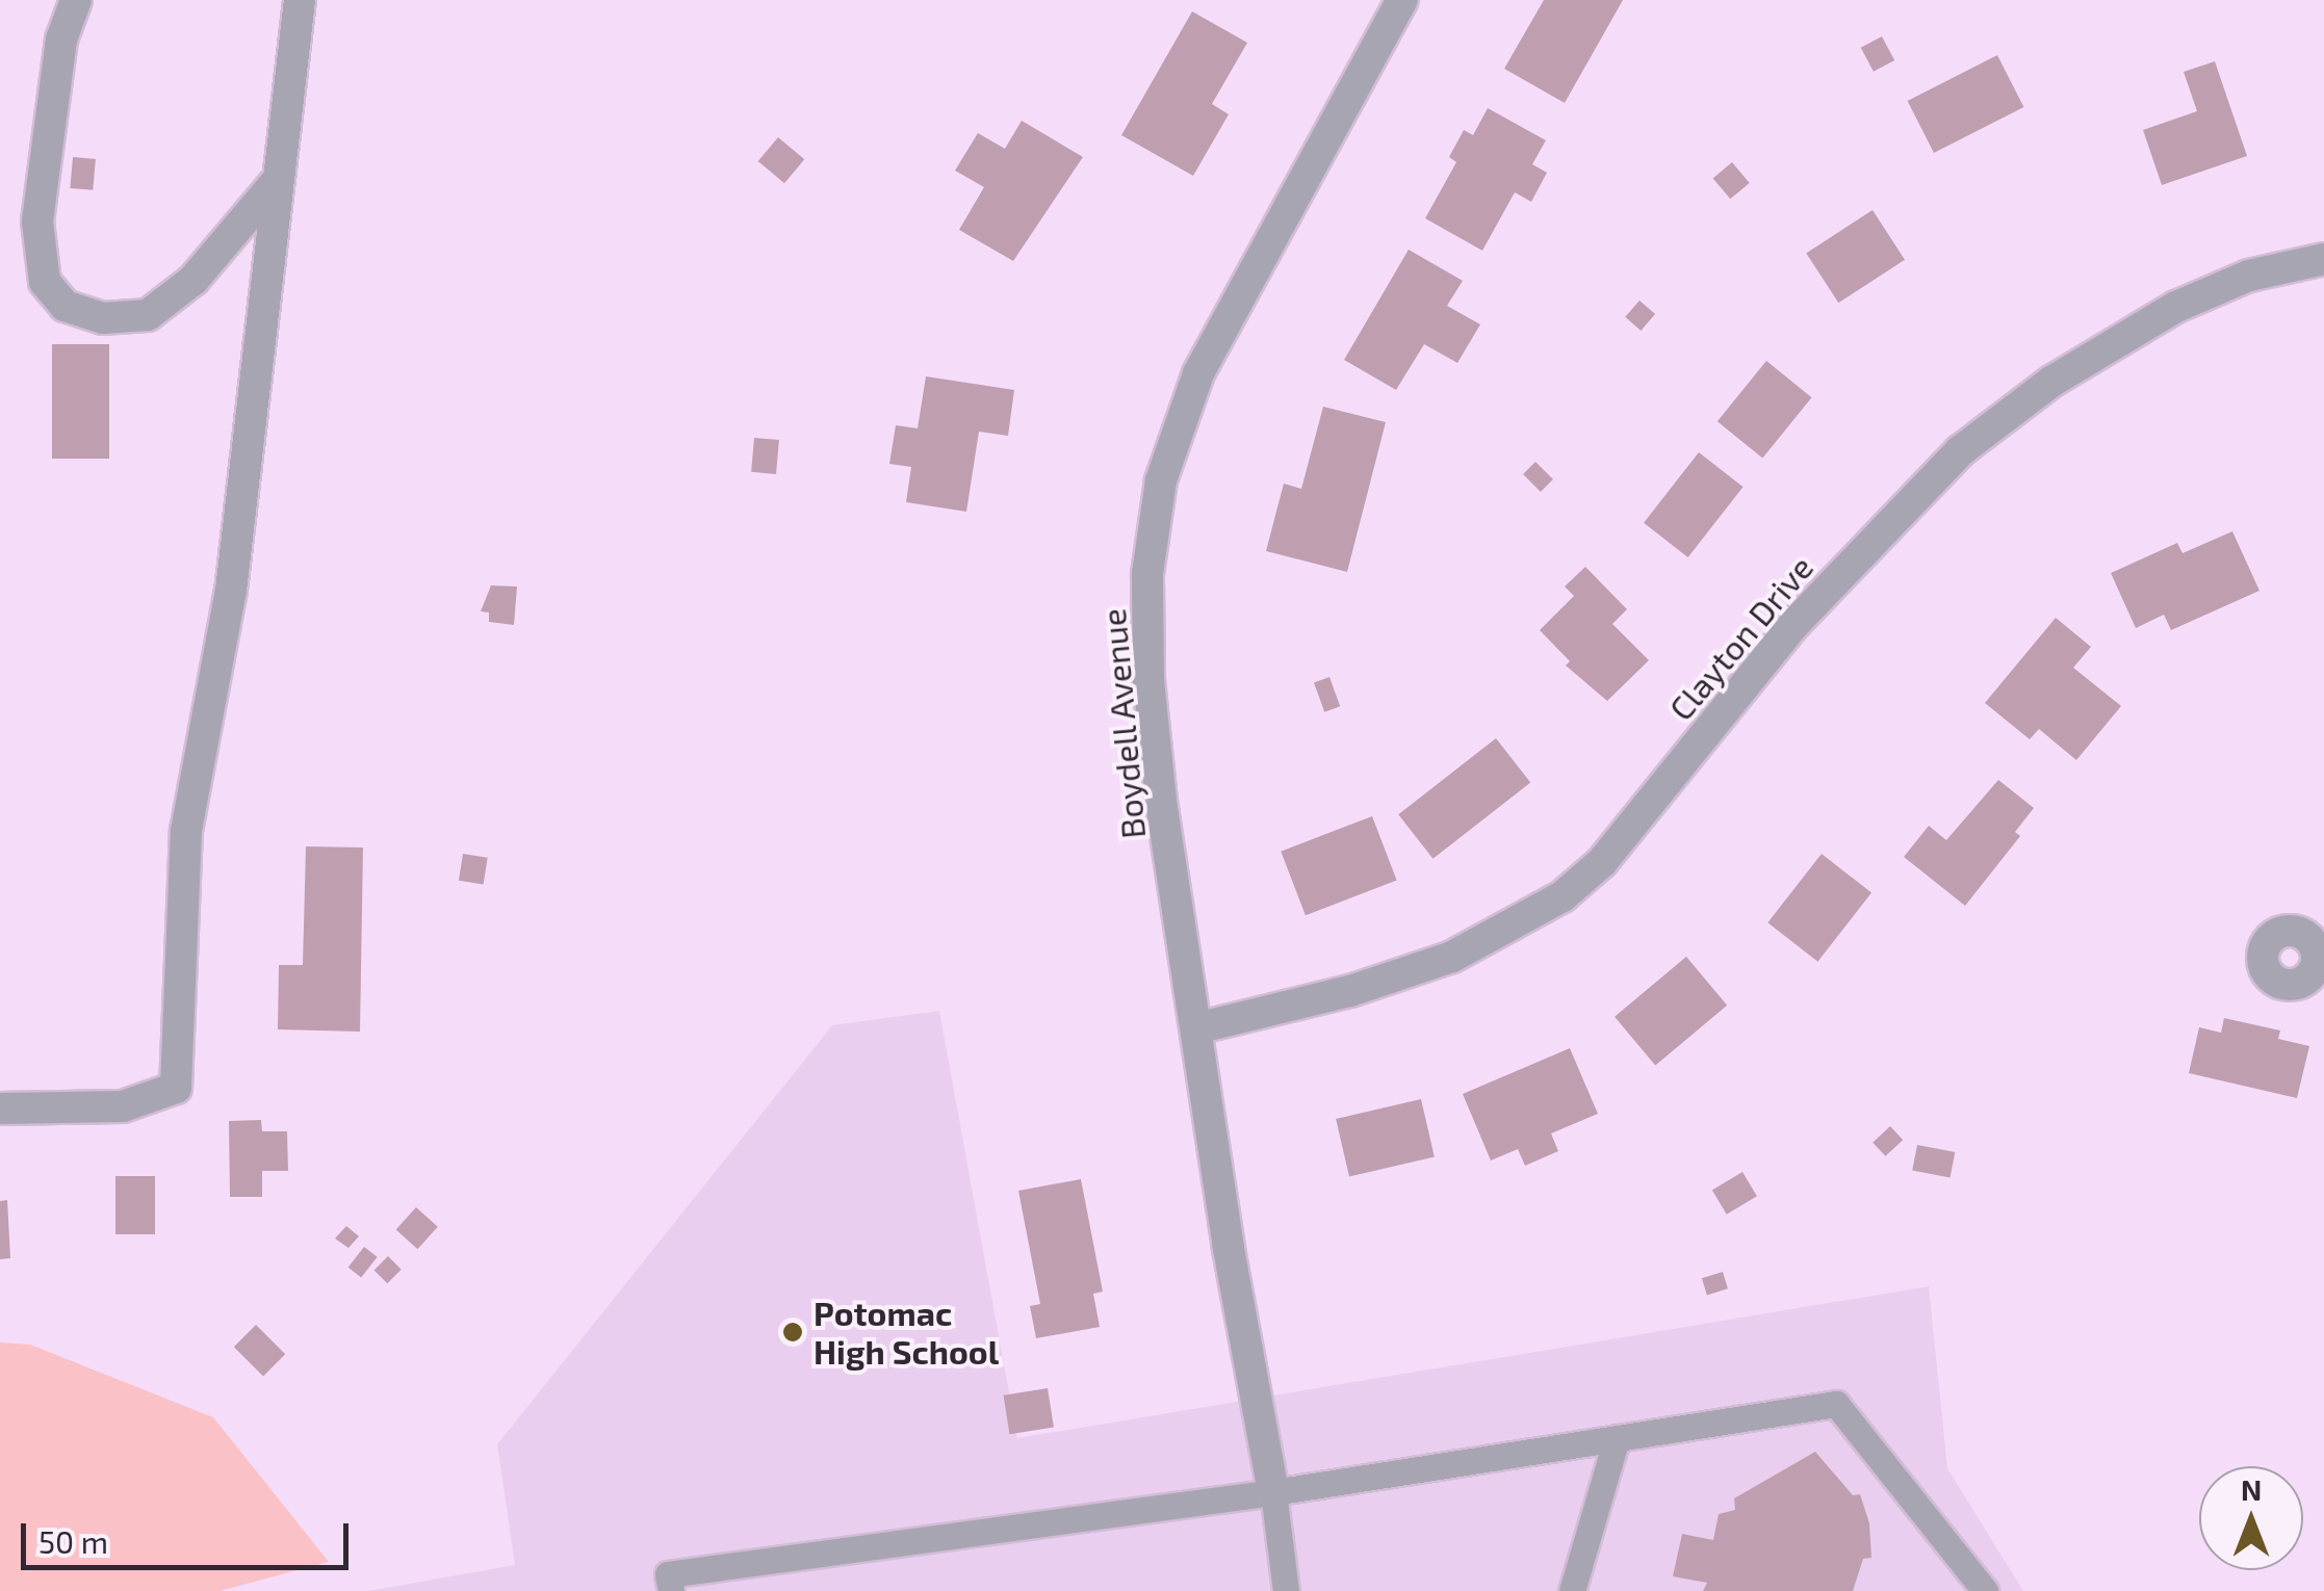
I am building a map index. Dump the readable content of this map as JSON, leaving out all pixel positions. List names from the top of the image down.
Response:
{
  "streets": {
    "street": ["Clayton Drive", "Boydell Avenue"]
  },
  "crossings": [
    ["Clayton Drive", "Boydell Avenue"]
  ],
  "places": ["Potomac High School"],
  "scale_bar": "50 m",
  "north": "top"
}
